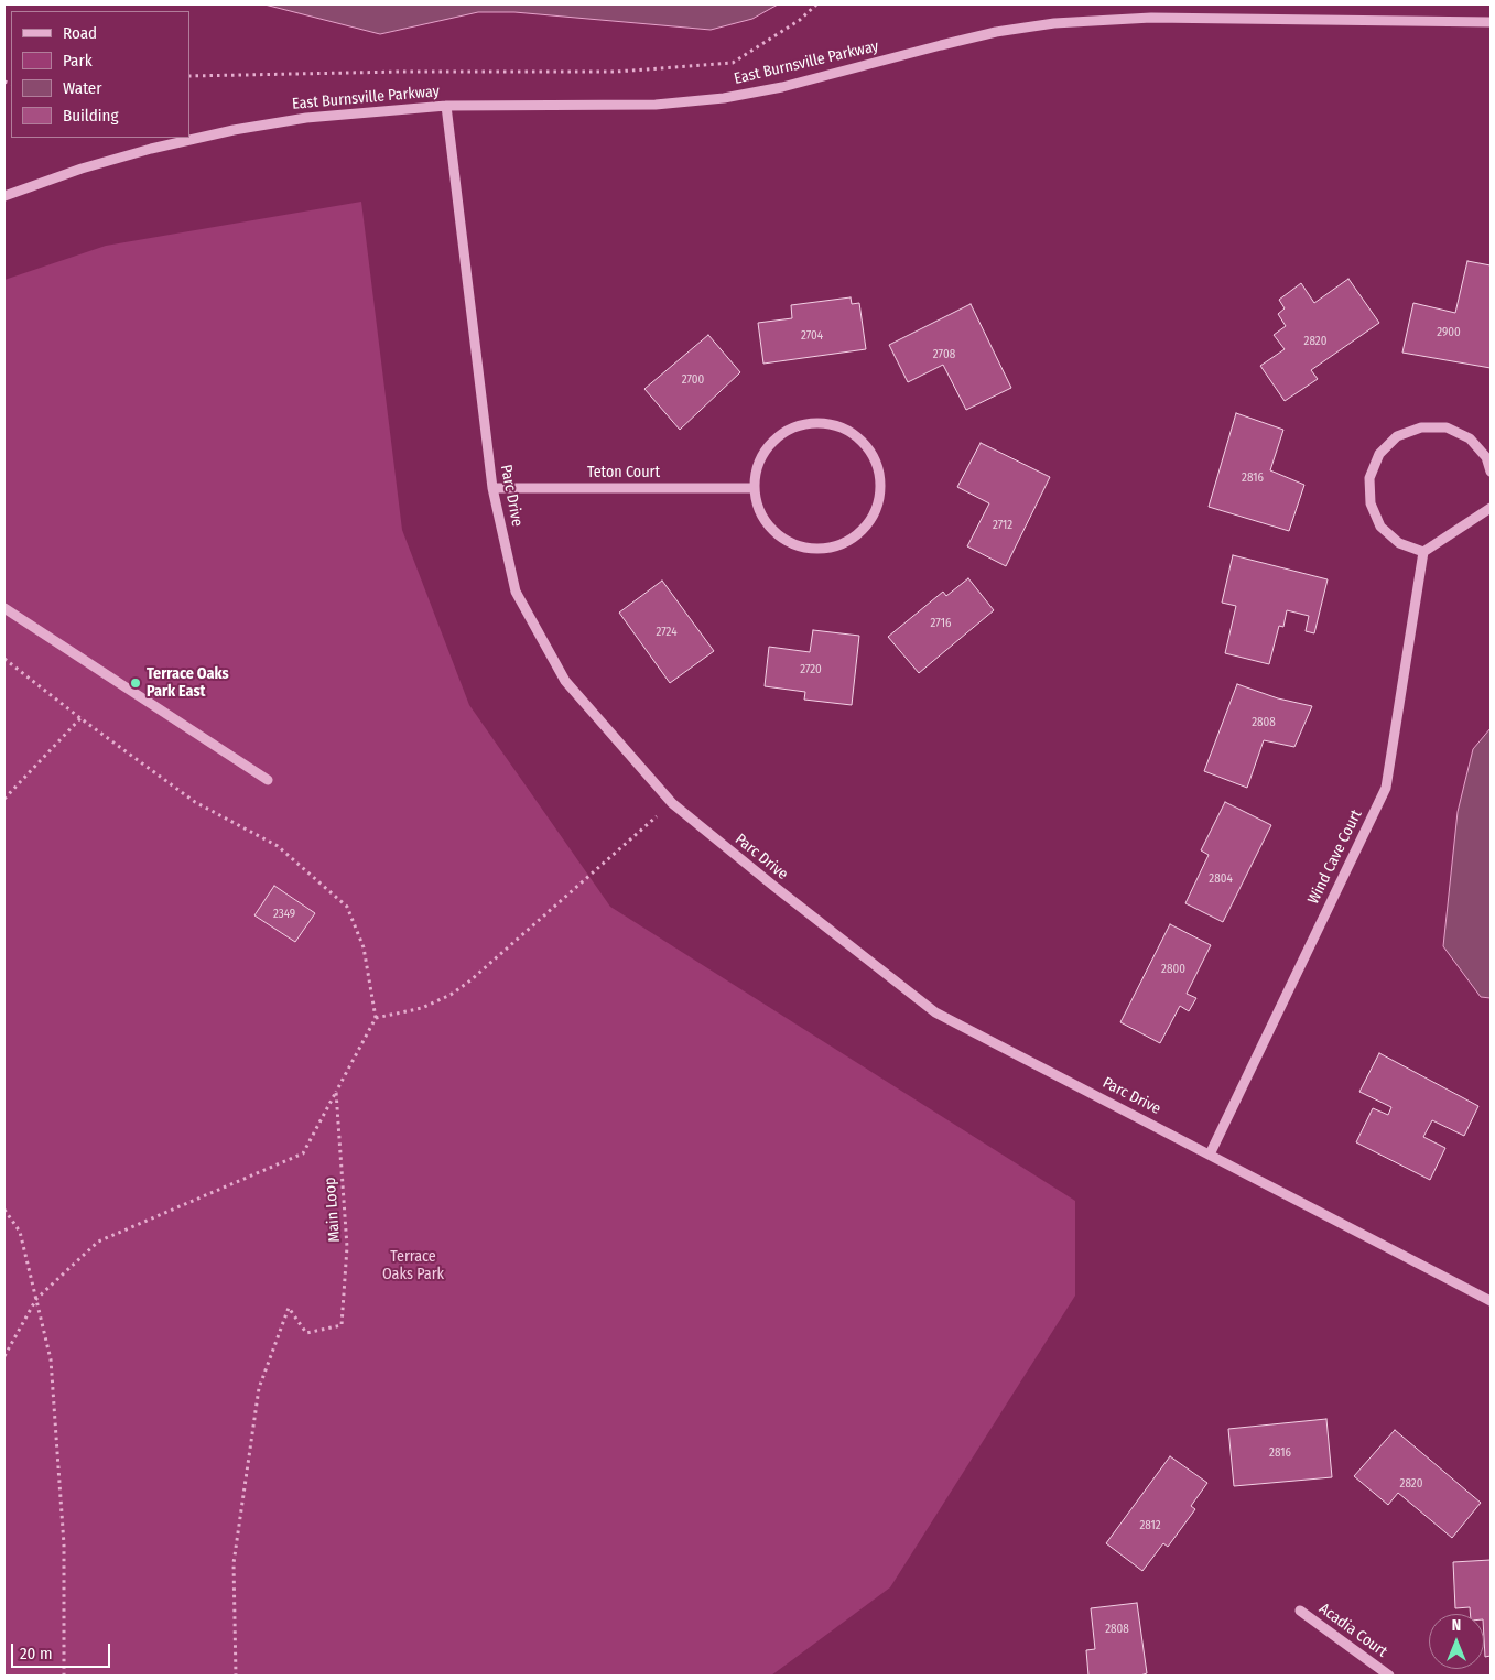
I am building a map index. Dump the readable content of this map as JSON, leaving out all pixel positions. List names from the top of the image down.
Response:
{
  "streets": {
    "street": [
      "East Burnsville Parkway",
      "Teton Court",
      "Parc Drive",
      "Wind Cave Court",
      "Acadia Court"
    ],
    "path": ["Main Loop"]
  },
  "crossings": [
    ["East Burnsville Parkway", "Parc Drive"],
    ["Teton Court", "Parc Drive"],
    ["Parc Drive", "Wind Cave Court"]
  ],
  "parks": ["Terrace Oaks Park"],
  "places": ["Terrace Oaks Park East"],
  "house_numbers": [
    "2900",
    "2704",
    "2820",
    "2708",
    "2700",
    "2816",
    "2712",
    "2716",
    "2724",
    "2720",
    "2808",
    "2804",
    "2349",
    "2800",
    "2816",
    "2820",
    "2812",
    "2808"
  ],
  "legend": [
    "Road",
    "Park",
    "Water",
    "Building"
  ],
  "scale_bar": "20 m",
  "north": "top"
}
